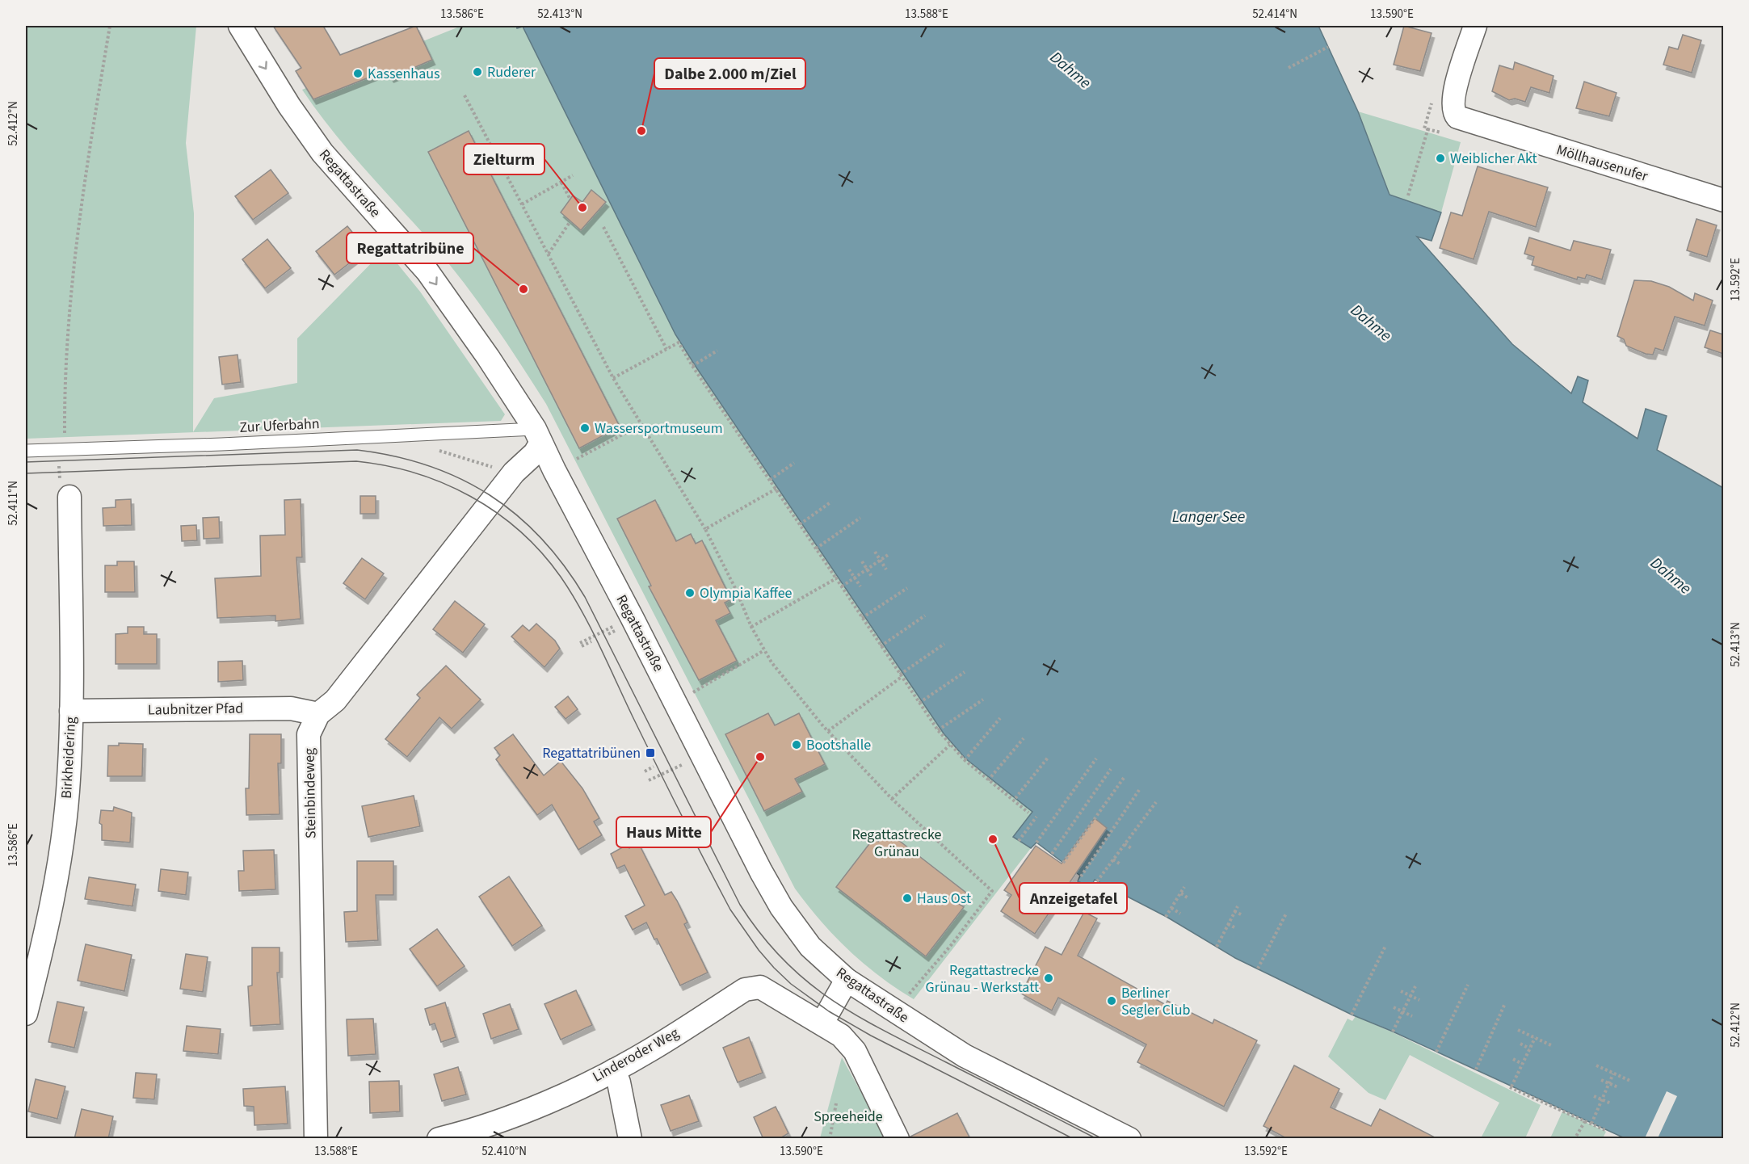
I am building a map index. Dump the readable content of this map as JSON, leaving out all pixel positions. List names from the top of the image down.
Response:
{
  "streets": {
    "street": [
      "Möllhausenufer",
      "Regattastraße",
      "Laubnitzer Pfad",
      "Birkheidering",
      "Steinbindeweg",
      "Linderoder Weg"
    ],
    "lane": ["Zur Uferbahn"]
  },
  "crossings": [
    ["Regattastraße", "Zur Uferbahn"],
    ["Regattastraße", "Steinbindeweg"],
    ["Zur Uferbahn", "Steinbindeweg"],
    ["Laubnitzer Pfad", "Birkheidering"],
    ["Laubnitzer Pfad", "Steinbindeweg"]
  ],
  "water": ["Dahme", "Langer See"],
  "parks": ["Regattastrecke Grünau", "Spreeheide"],
  "places": {
    "other": [
      "Ruderer",
      "Kassenhaus",
      "Dalbe 2.000 m/Ziel",
      "Weiblicher Akt",
      "Zielturm",
      "Regattatribüne",
      "Wassersportmuseum",
      "Olympia Kaffee",
      "Bootshalle",
      "Haus Mitte",
      "Anzeigetafel",
      "Haus Ost",
      "Regattastrecke Grünau - Werkstatt",
      "Berliner Segler Club"
    ],
    "transit": ["Regattatribünen"]
  },
  "coordinates": [
    "13.586°E",
    "52.413°N",
    "13.588°E",
    "52.414°N",
    "13.590°E",
    "52.412°N",
    "13.592°E",
    "52.411°N",
    "52.410°N"
  ]
}
